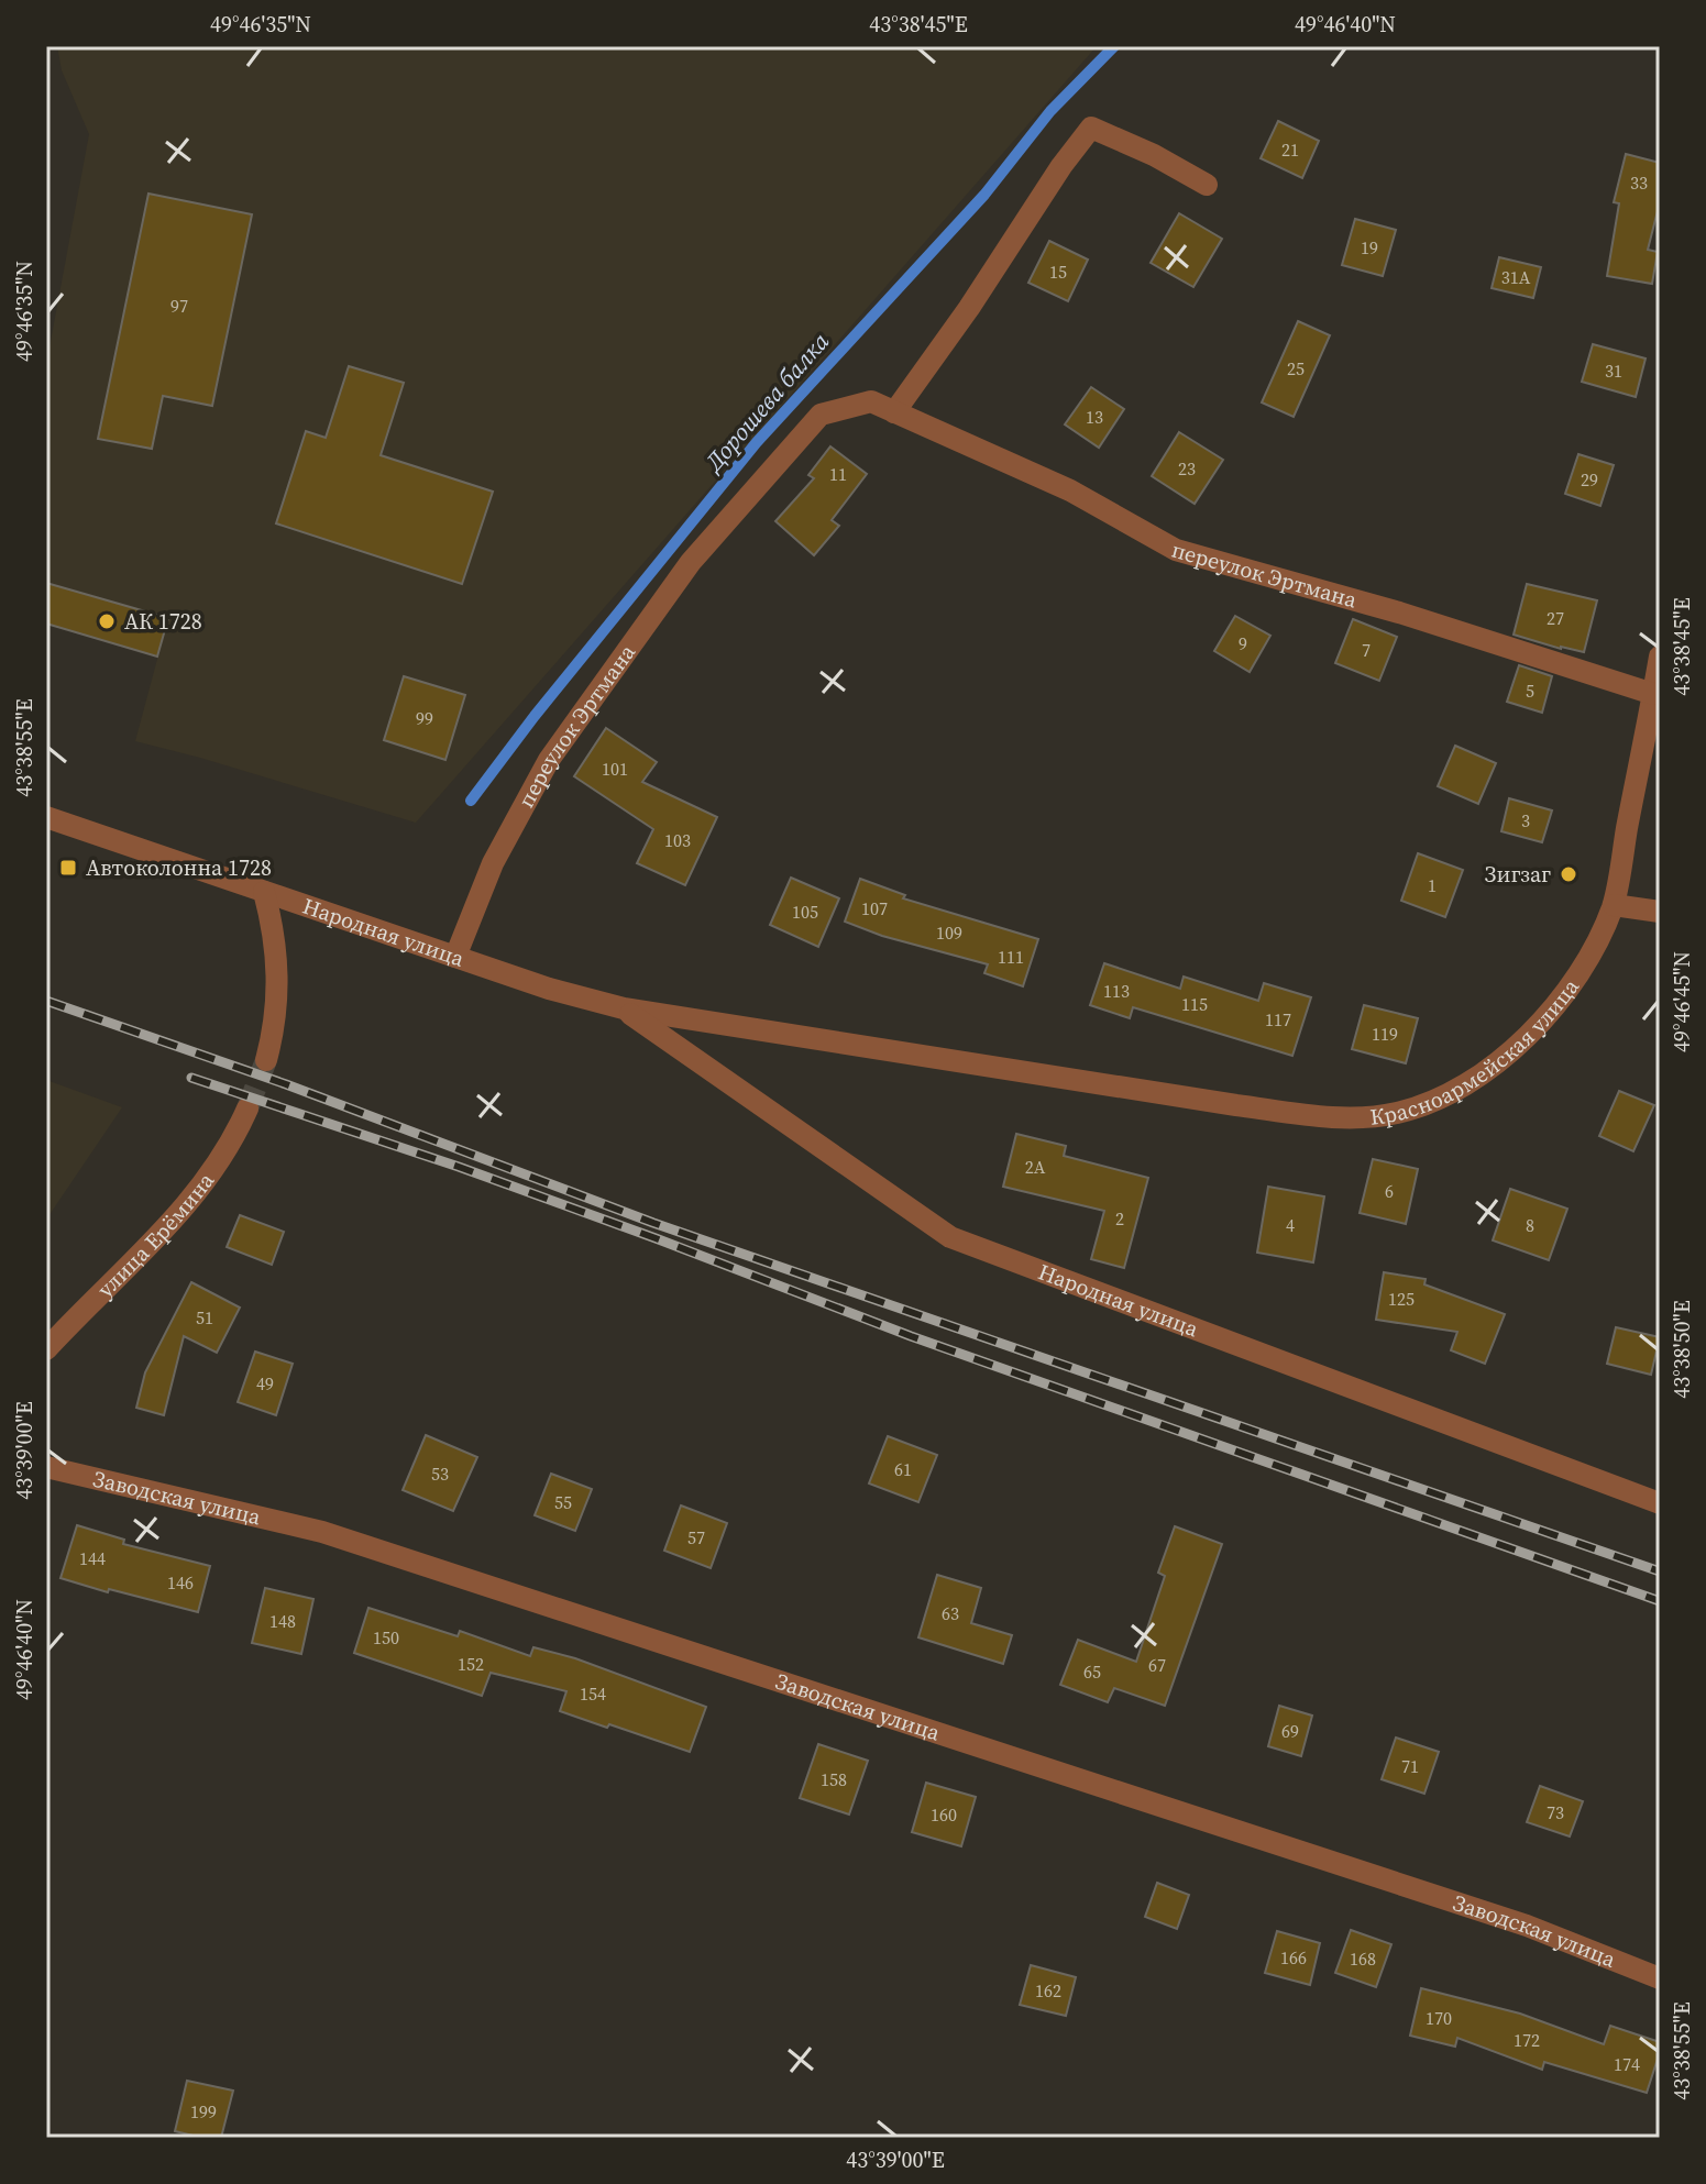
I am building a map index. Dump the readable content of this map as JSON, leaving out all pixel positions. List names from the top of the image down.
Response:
{
  "streets": {
    "street": [
      "переулок Эртмана",
      "Народная улица",
      "Красноармейская улица",
      "улица Ерёмина",
      "Заводская улица"
    ]
  },
  "crossings": [
    ["переулок Эртмана", "Народная улица"],
    ["Народная улица", "Красноармейская улица"]
  ],
  "water": ["Дорошева балка"],
  "places": {
    "other": ["АК 1728", "Зигзаг"],
    "transit": ["Автоколонна 1728"]
  },
  "house_numbers": [
    "21",
    "33",
    "19",
    "15",
    "31А",
    "97",
    "25",
    "31",
    "13",
    "23",
    "11",
    "29",
    "27",
    "9",
    "7",
    "5",
    "99",
    "101",
    "3",
    "103",
    "1",
    "107",
    "105",
    "109",
    "111",
    "113",
    "115",
    "117",
    "119",
    "2А",
    "6",
    "2",
    "4",
    "8",
    "125",
    "51",
    "49",
    "61",
    "53",
    "55",
    "57",
    "144",
    "146",
    "63",
    "148",
    "150",
    "152",
    "67",
    "65",
    "154",
    "69",
    "71",
    "158",
    "73",
    "160",
    "166",
    "168",
    "162",
    "170",
    "172",
    "174",
    "199"
  ],
  "coordinates": [
    "49°46'35\"N",
    "43°38'45\"E",
    "49°46'40\"N",
    "43°38'55\"E",
    "49°46'45\"N",
    "43°38'50\"E",
    "43°39'00\"E"
  ]
}
